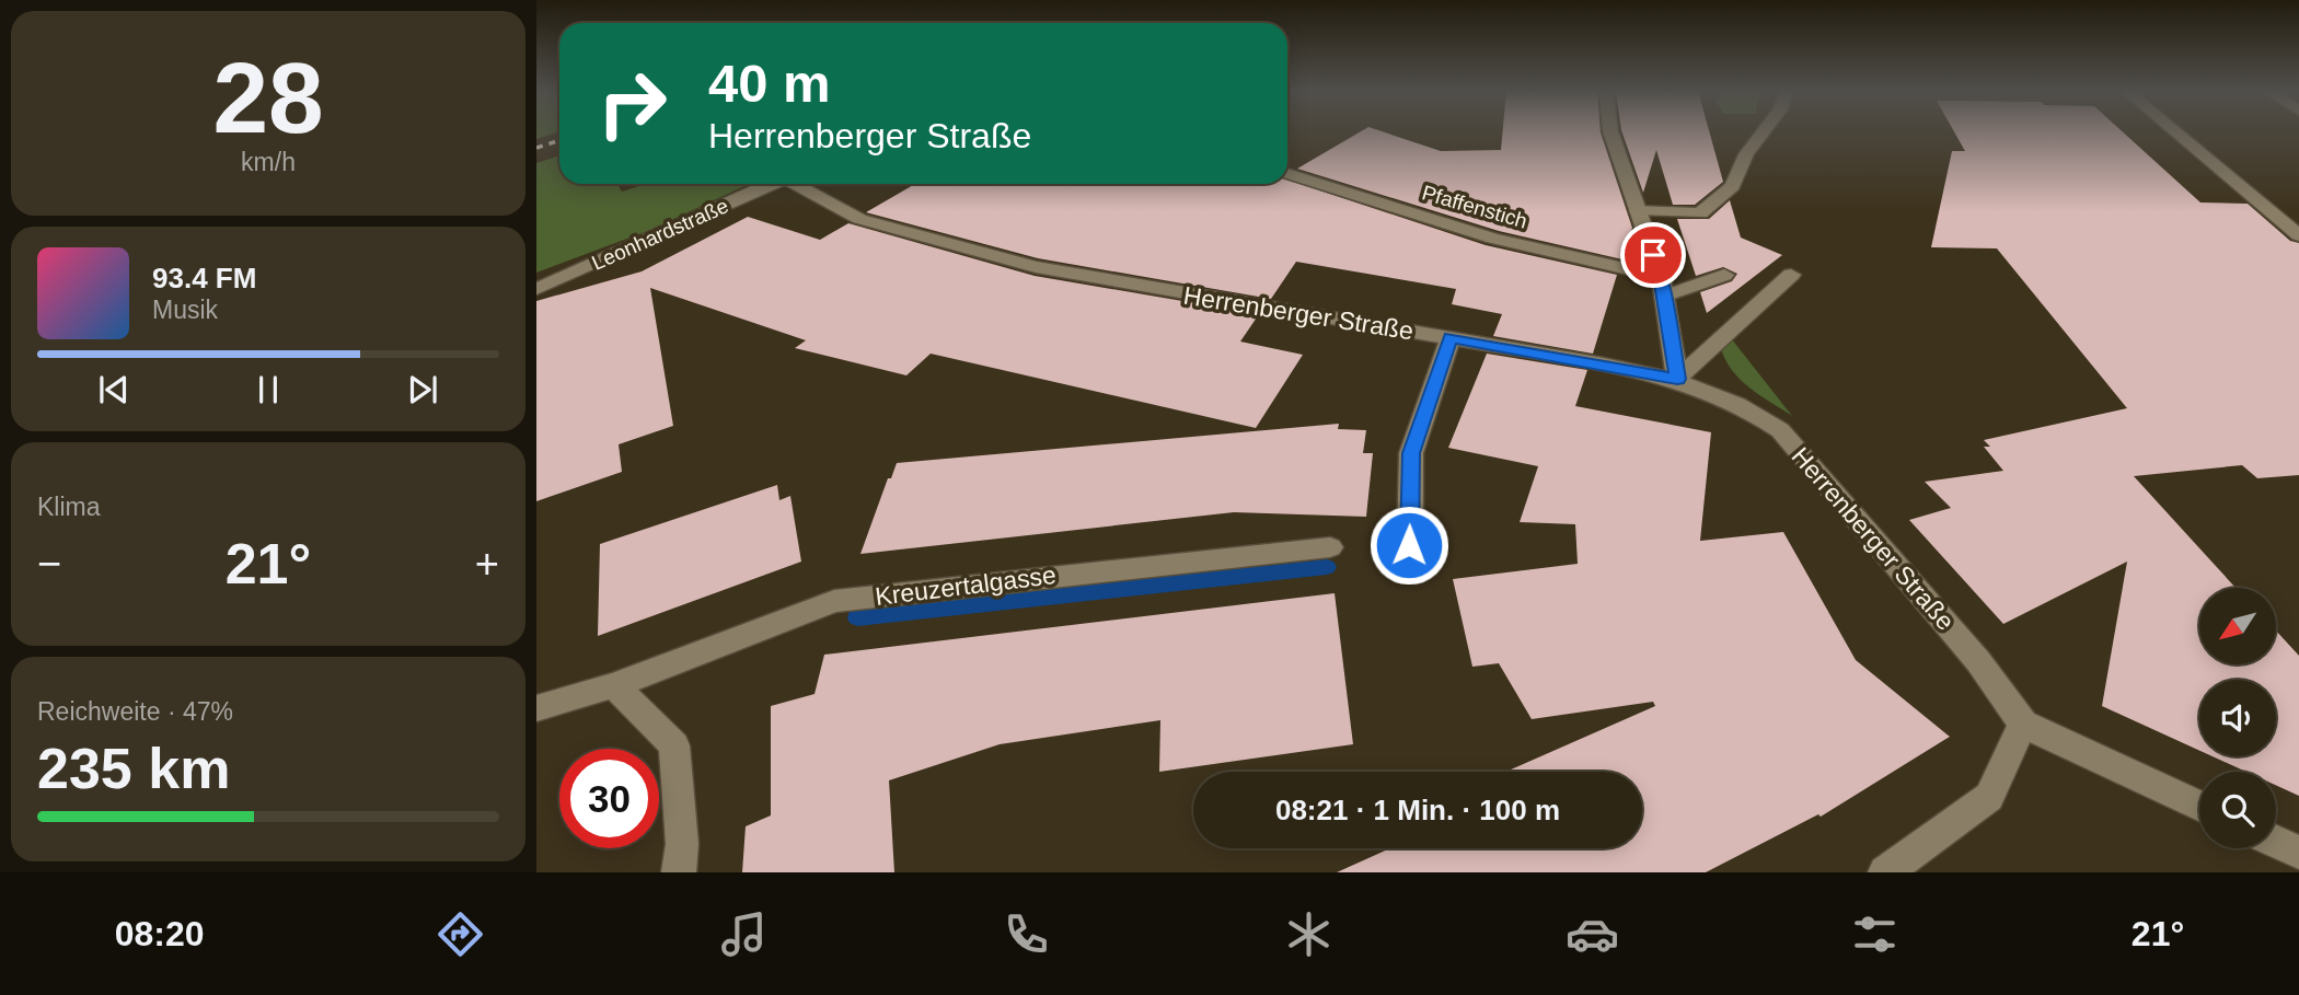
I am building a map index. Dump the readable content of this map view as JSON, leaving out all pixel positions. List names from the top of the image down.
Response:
{
  "streets": {
    "street": [
      "Pfaffenstich",
      "Leonhardstraße",
      "Herrenberger Straße",
      "Kreuzertalgasse"
    ]
  },
  "north": "bottom left",
  "page": {
    "tile": [
      ["28", "km/h"],
      "Klima",
      ["Reichweite · 47%", "235 km"]
    ],
    "turn": ["40 m", "Herrenberger Straße"],
    "song": ["93.4 FM", "Musik"],
    "heat": ["−", "21°", "+"],
    "limit": "30",
    "trip": "08:21 · 1 Min. · 100 m",
    "tabs": ["08:20", "21°"]
  }
}
